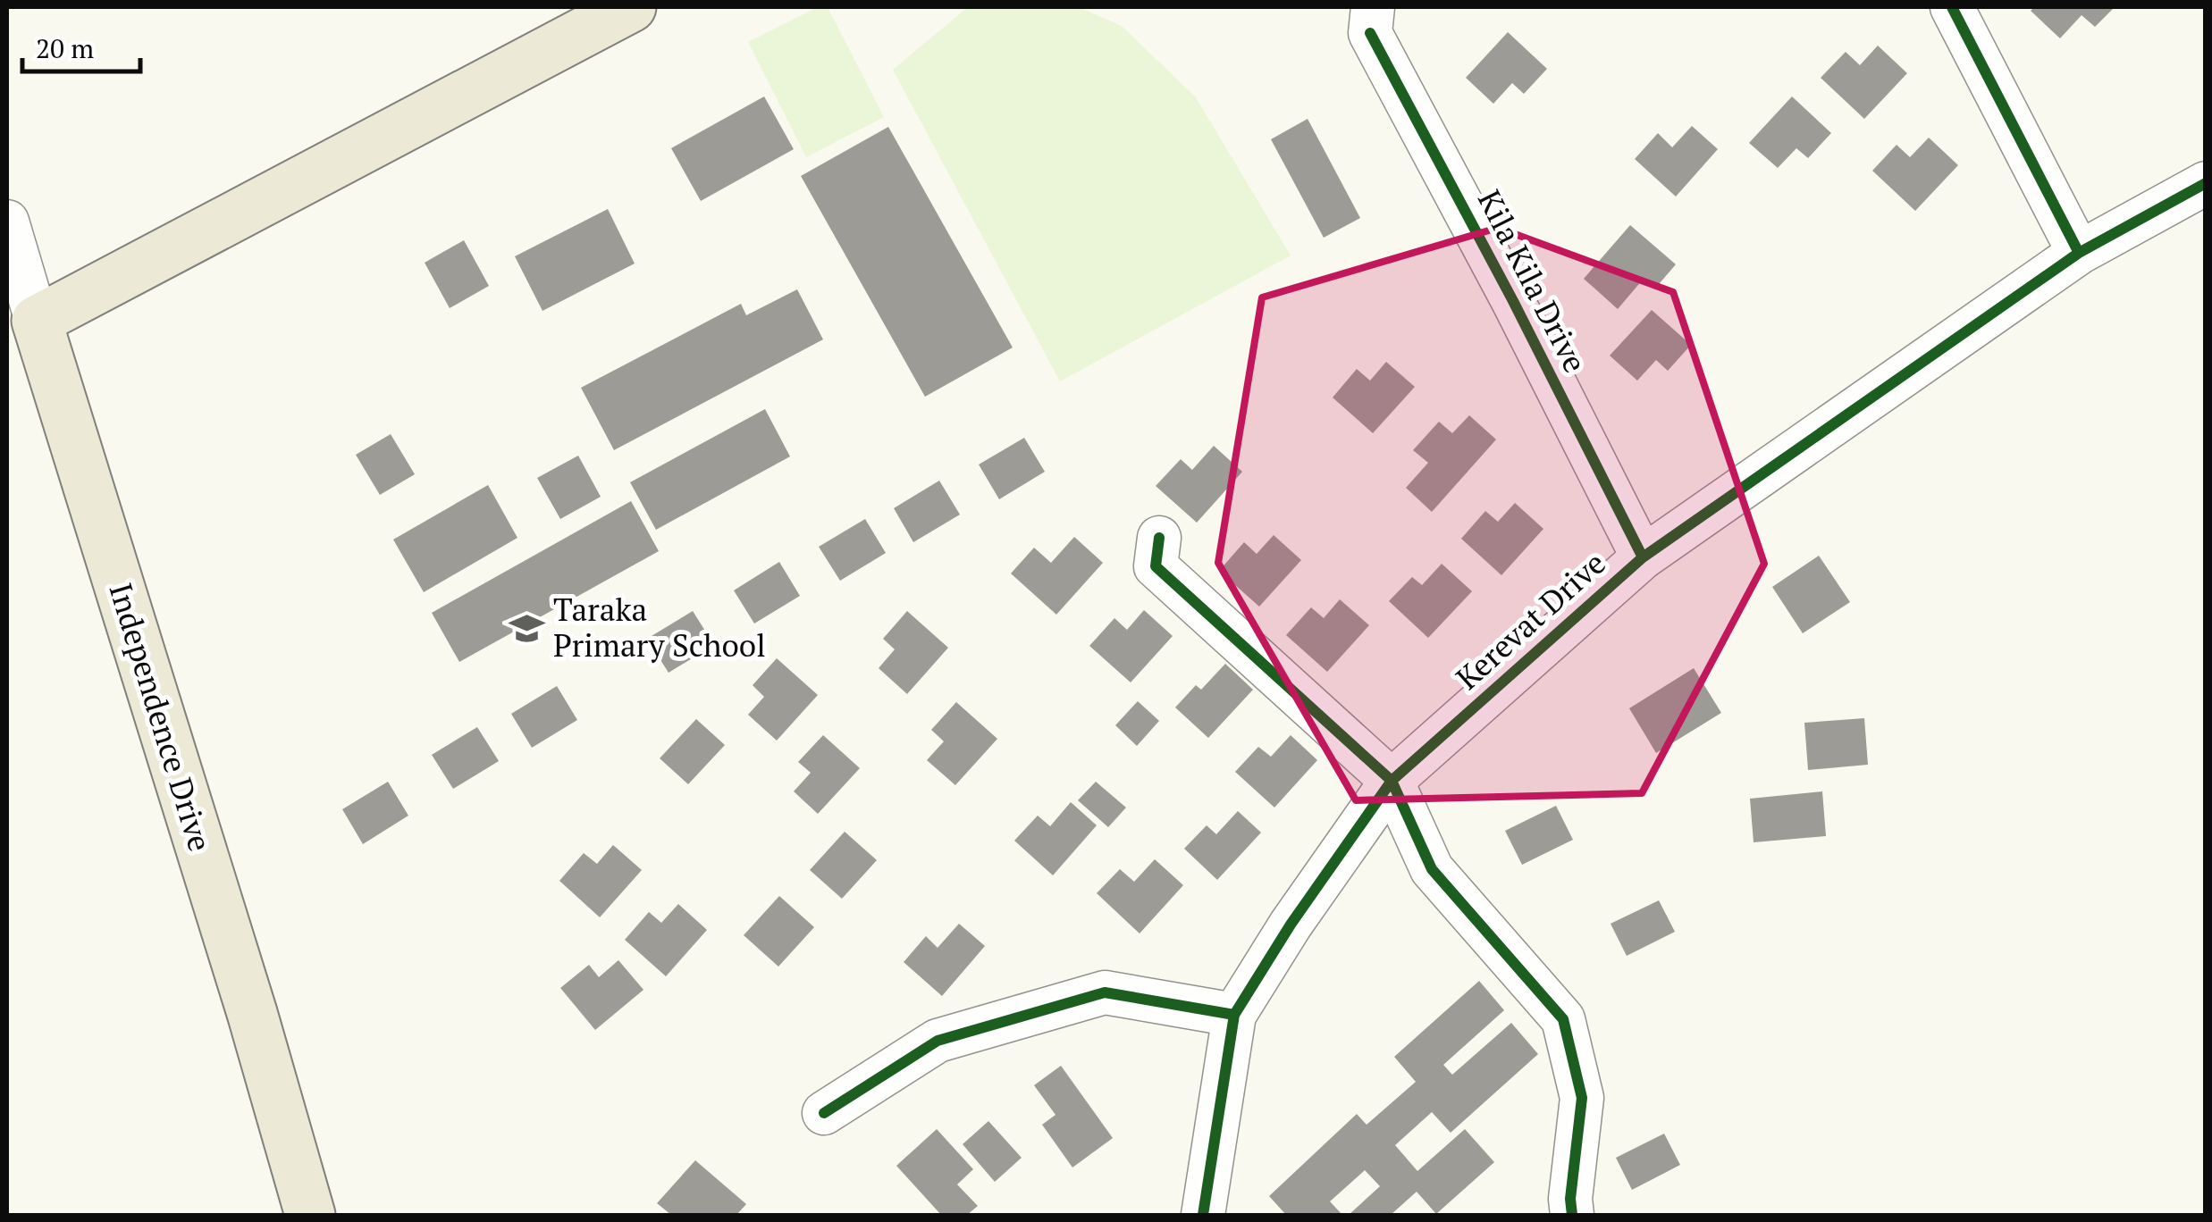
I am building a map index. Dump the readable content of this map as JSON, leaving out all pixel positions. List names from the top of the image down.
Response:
{
  "streets": {
    "main road": ["Independence Drive"],
    "street": ["Kila Kila Drive", "Kerevat Drive"]
  },
  "crossings": [
    ["Kila Kila Drive", "Kerevat Drive"]
  ],
  "places": {
    "school or university": ["Taraka Primary School"]
  },
  "scale_bar": "20 m"
}
